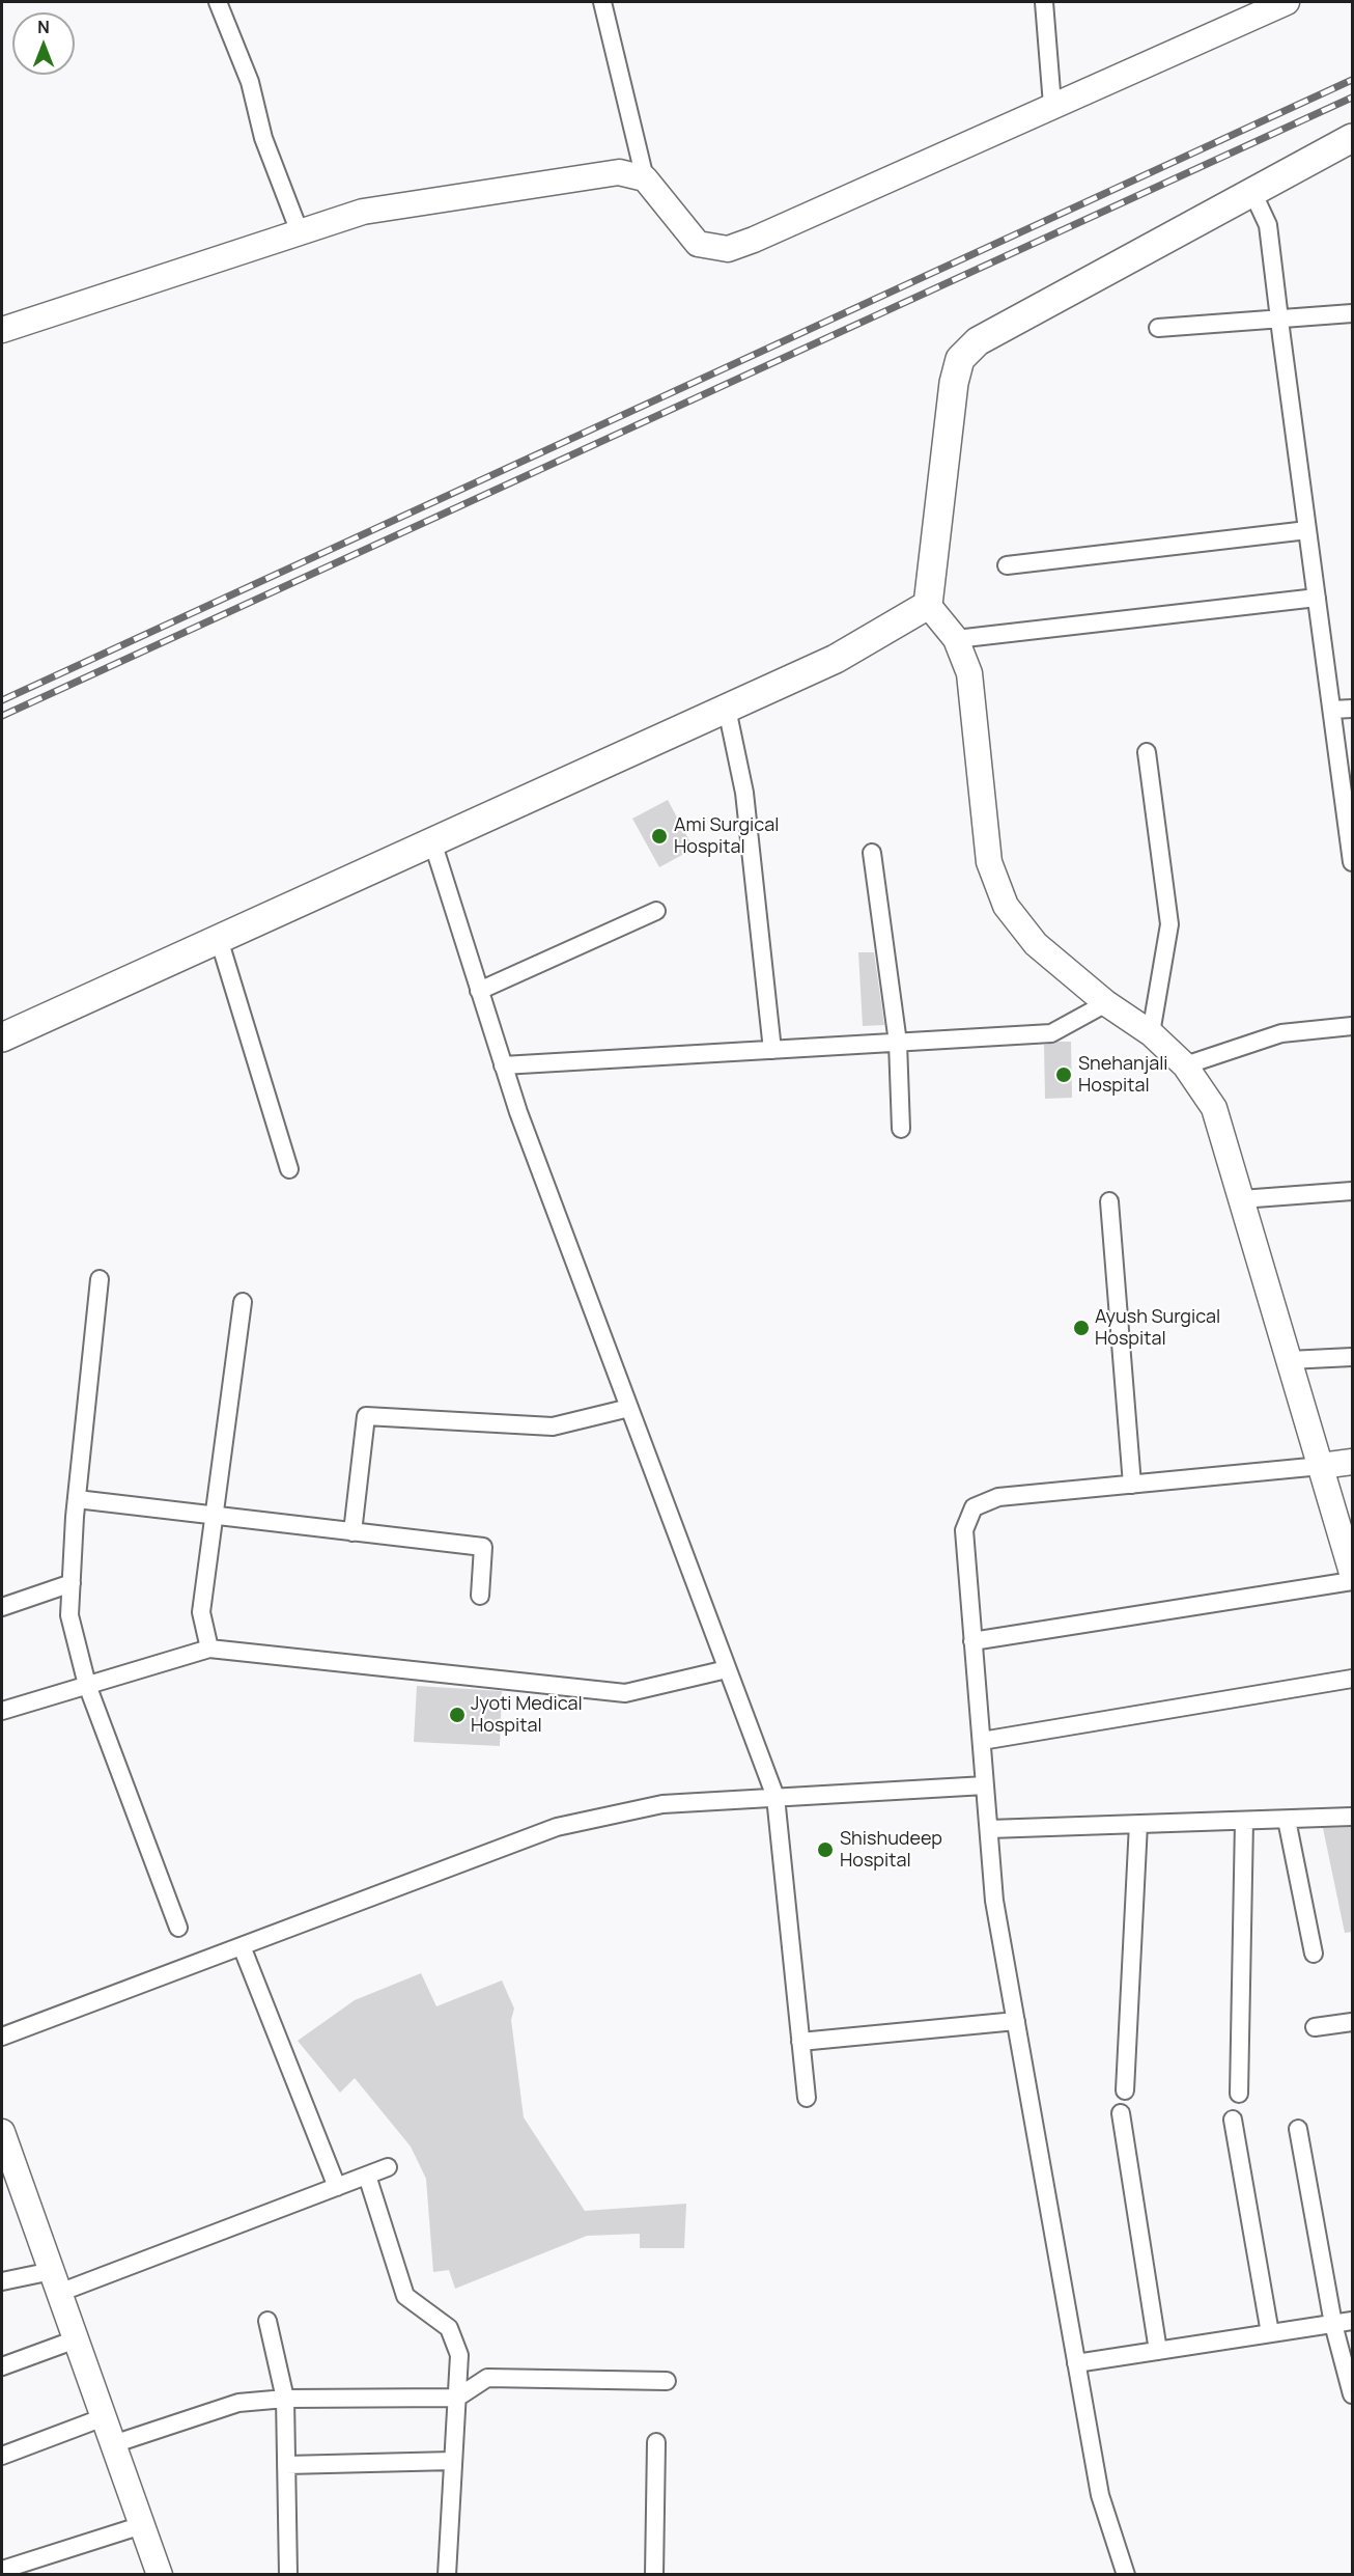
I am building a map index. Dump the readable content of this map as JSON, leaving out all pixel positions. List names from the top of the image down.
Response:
{
  "places": [
    "Ami Surgical Hospital",
    "Snehanjali Hospital",
    "Ayush Surgical Hospital",
    "Jyoti Medical Hospital",
    "Shishudeep Hospital"
  ],
  "north": "top"
}
